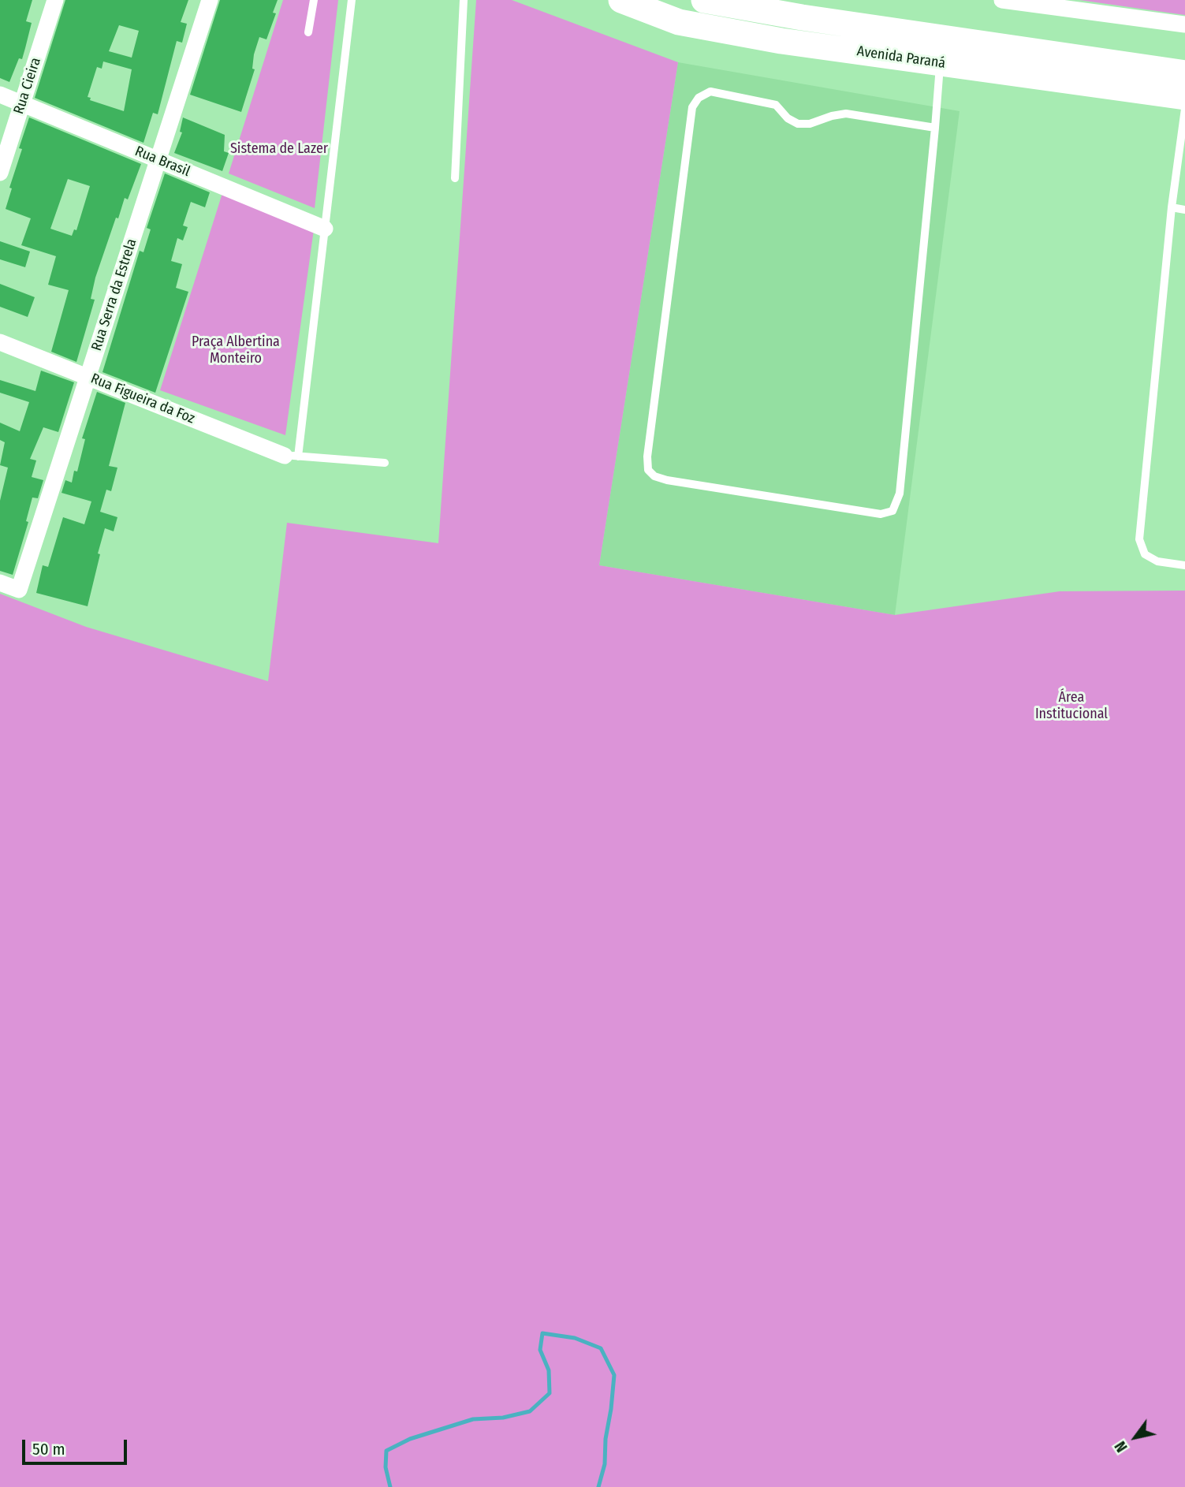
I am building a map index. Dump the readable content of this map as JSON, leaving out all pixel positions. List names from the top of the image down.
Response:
{
  "streets": {
    "main road": ["Avenida Paraná"],
    "street": [
      "Rua Cieira",
      "Rua Brasil",
      "Rua Serra da Estrela",
      "Rua Figueira da Foz"
    ]
  },
  "crossings": [
    ["Rua Cieira", "Rua Brasil"],
    ["Rua Brasil", "Rua Serra da Estrela"],
    ["Rua Serra da Estrela", "Rua Figueira da Foz"]
  ],
  "parks": ["Sistema de Lazer", "Praça Albertina Monteiro", "Área Institucional"],
  "scale_bar": "50 m",
  "north": "bottom left"
}
